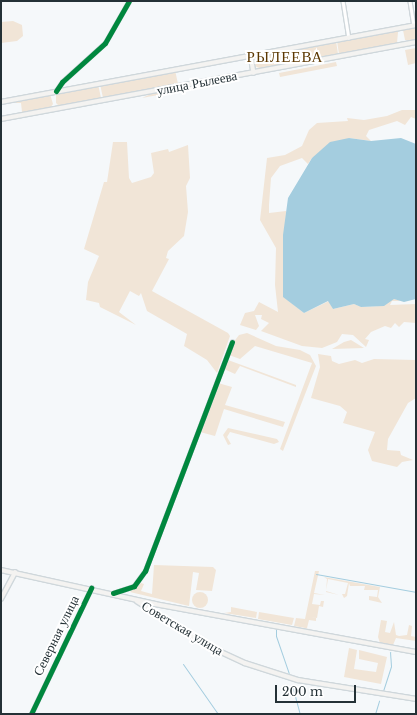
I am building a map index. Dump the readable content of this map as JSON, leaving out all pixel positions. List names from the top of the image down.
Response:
{
  "streets": {
    "main road": ["улица Рылеева", "Советская улица"],
    "street": ["Северная улица"]
  },
  "districts": ["РЫЛЕЕВА"],
  "scale_bar": "200 m"
}
